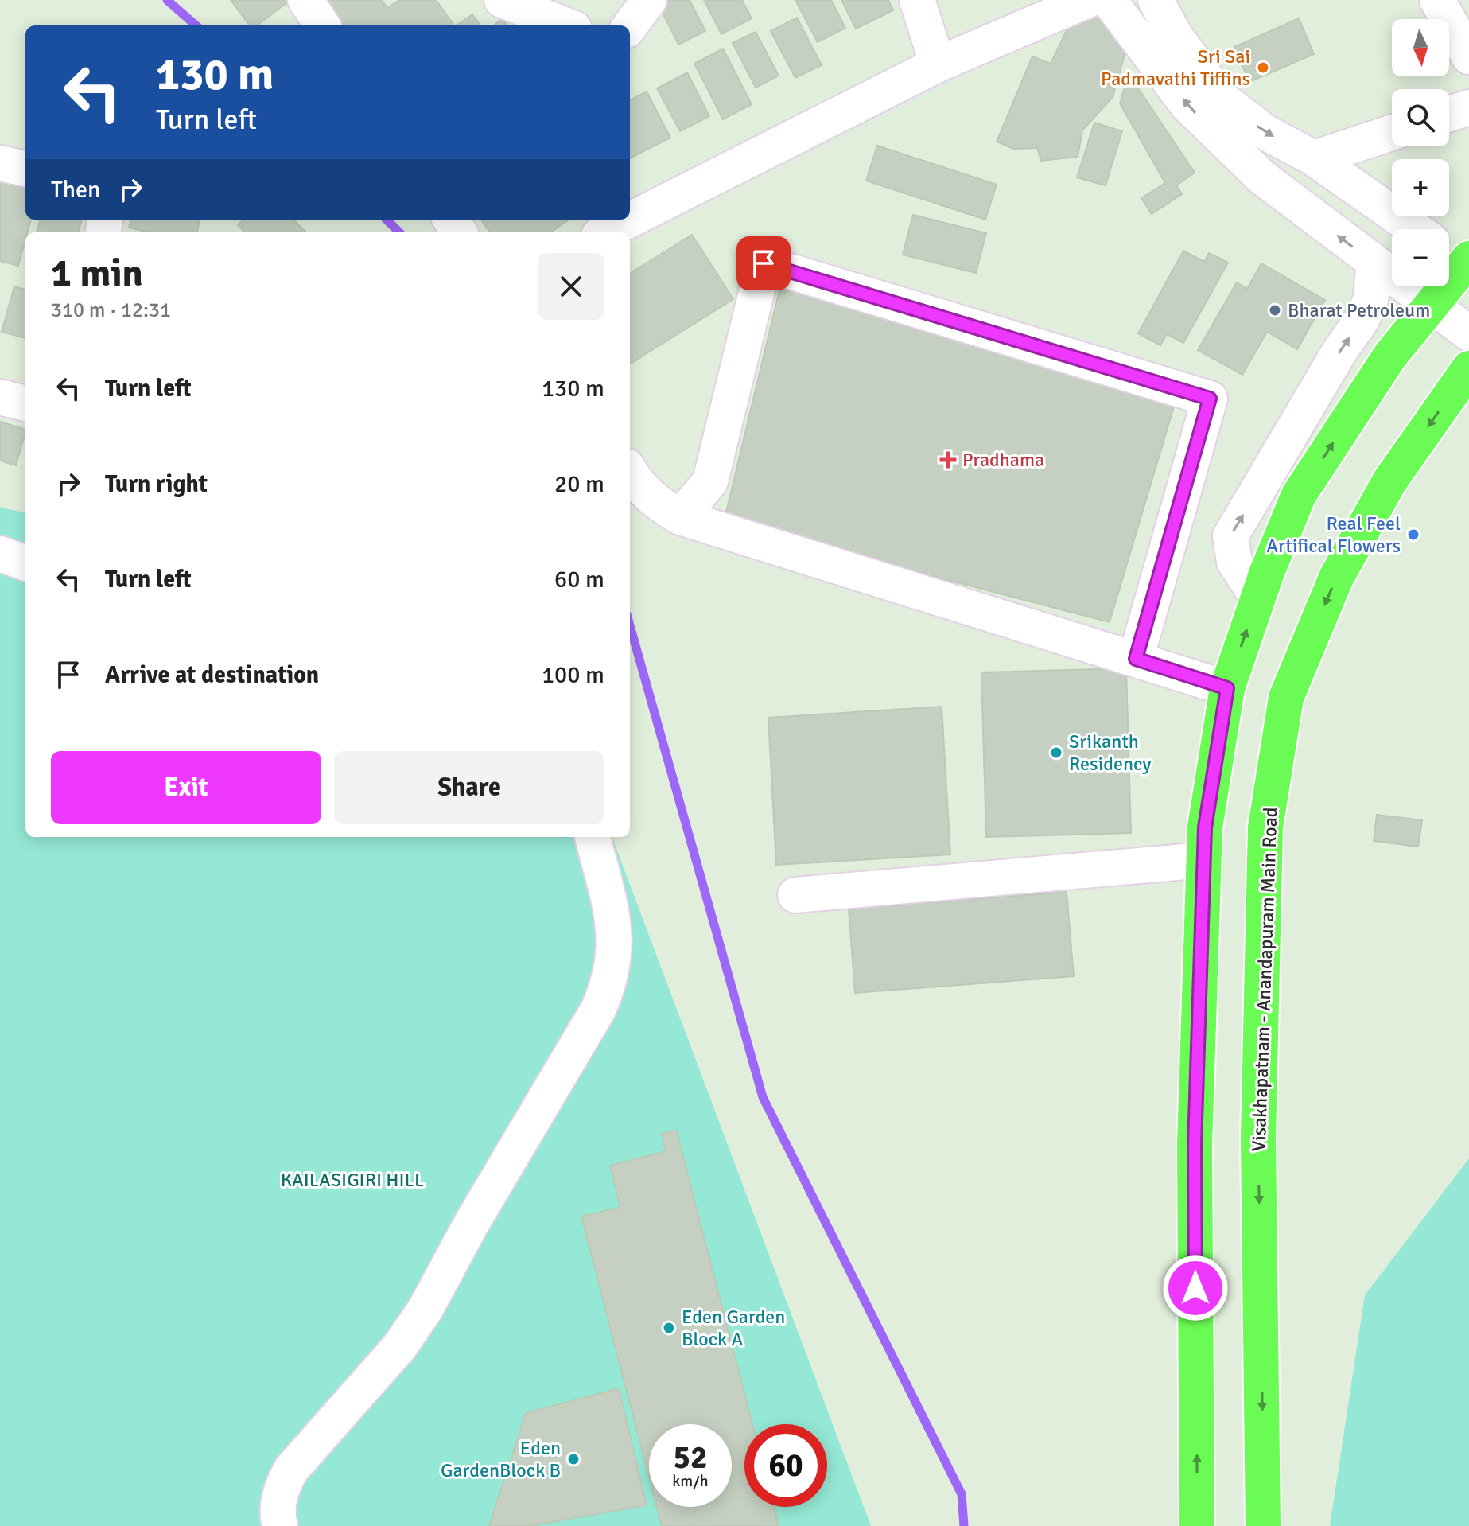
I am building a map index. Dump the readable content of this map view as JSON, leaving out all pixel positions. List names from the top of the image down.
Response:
{
  "streets": {
    "main road": ["Visakhapatnam - Anandapuram Main Road"]
  },
  "parks": ["KAILASIGIRI HILL"],
  "places": {
    "other": [
      "Sri Sai Padmavathi Tiffins",
      "Bharat Petroleum",
      "Real Feel Artifical Flowers",
      "Srikanth Residency",
      "Eden Garden Block A",
      "Eden GardenBlock B"
    ],
    "health": ["Pradhama"]
  },
  "north": "bottom",
  "page": {
    "map_buttons": ["+", "−"],
    "turn": ["130 m", "Turn left"],
    "then": "Then",
    "heading": ["1 min", "310 m · 12:31"],
    "list": [
      {
        "name": "Turn left",
        "value": "130 m"
      },
      {
        "name": "Turn right",
        "value": "20 m"
      },
      {
        "name": "Turn left",
        "value": "60 m"
      },
      {
        "name": "Arrive at destination",
        "value": "100 m"
      }
    ],
    "buttons": ["Exit", "Share"],
    "speed": "52 km/h",
    "limit": "60"
  }
}
